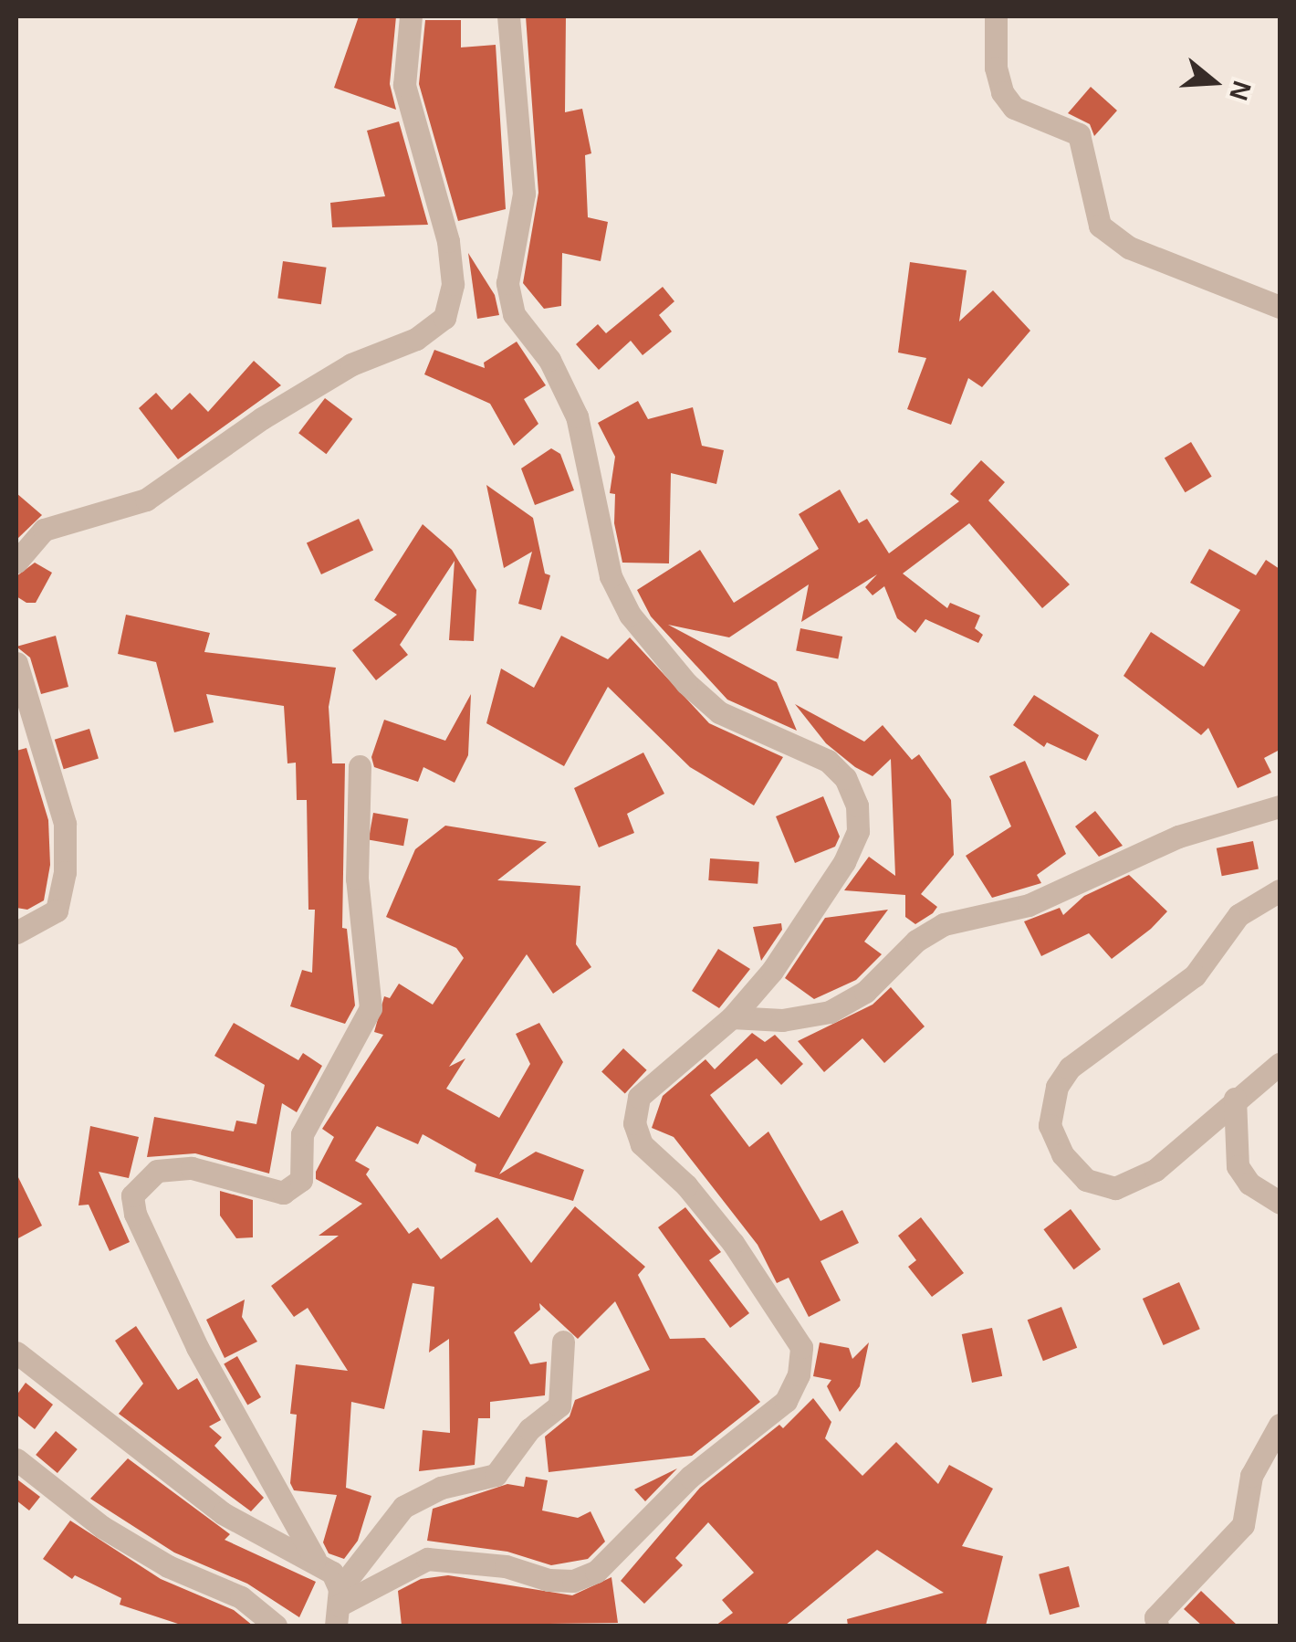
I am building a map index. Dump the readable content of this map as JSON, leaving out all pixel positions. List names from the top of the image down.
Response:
{
  "north": "right"
}
